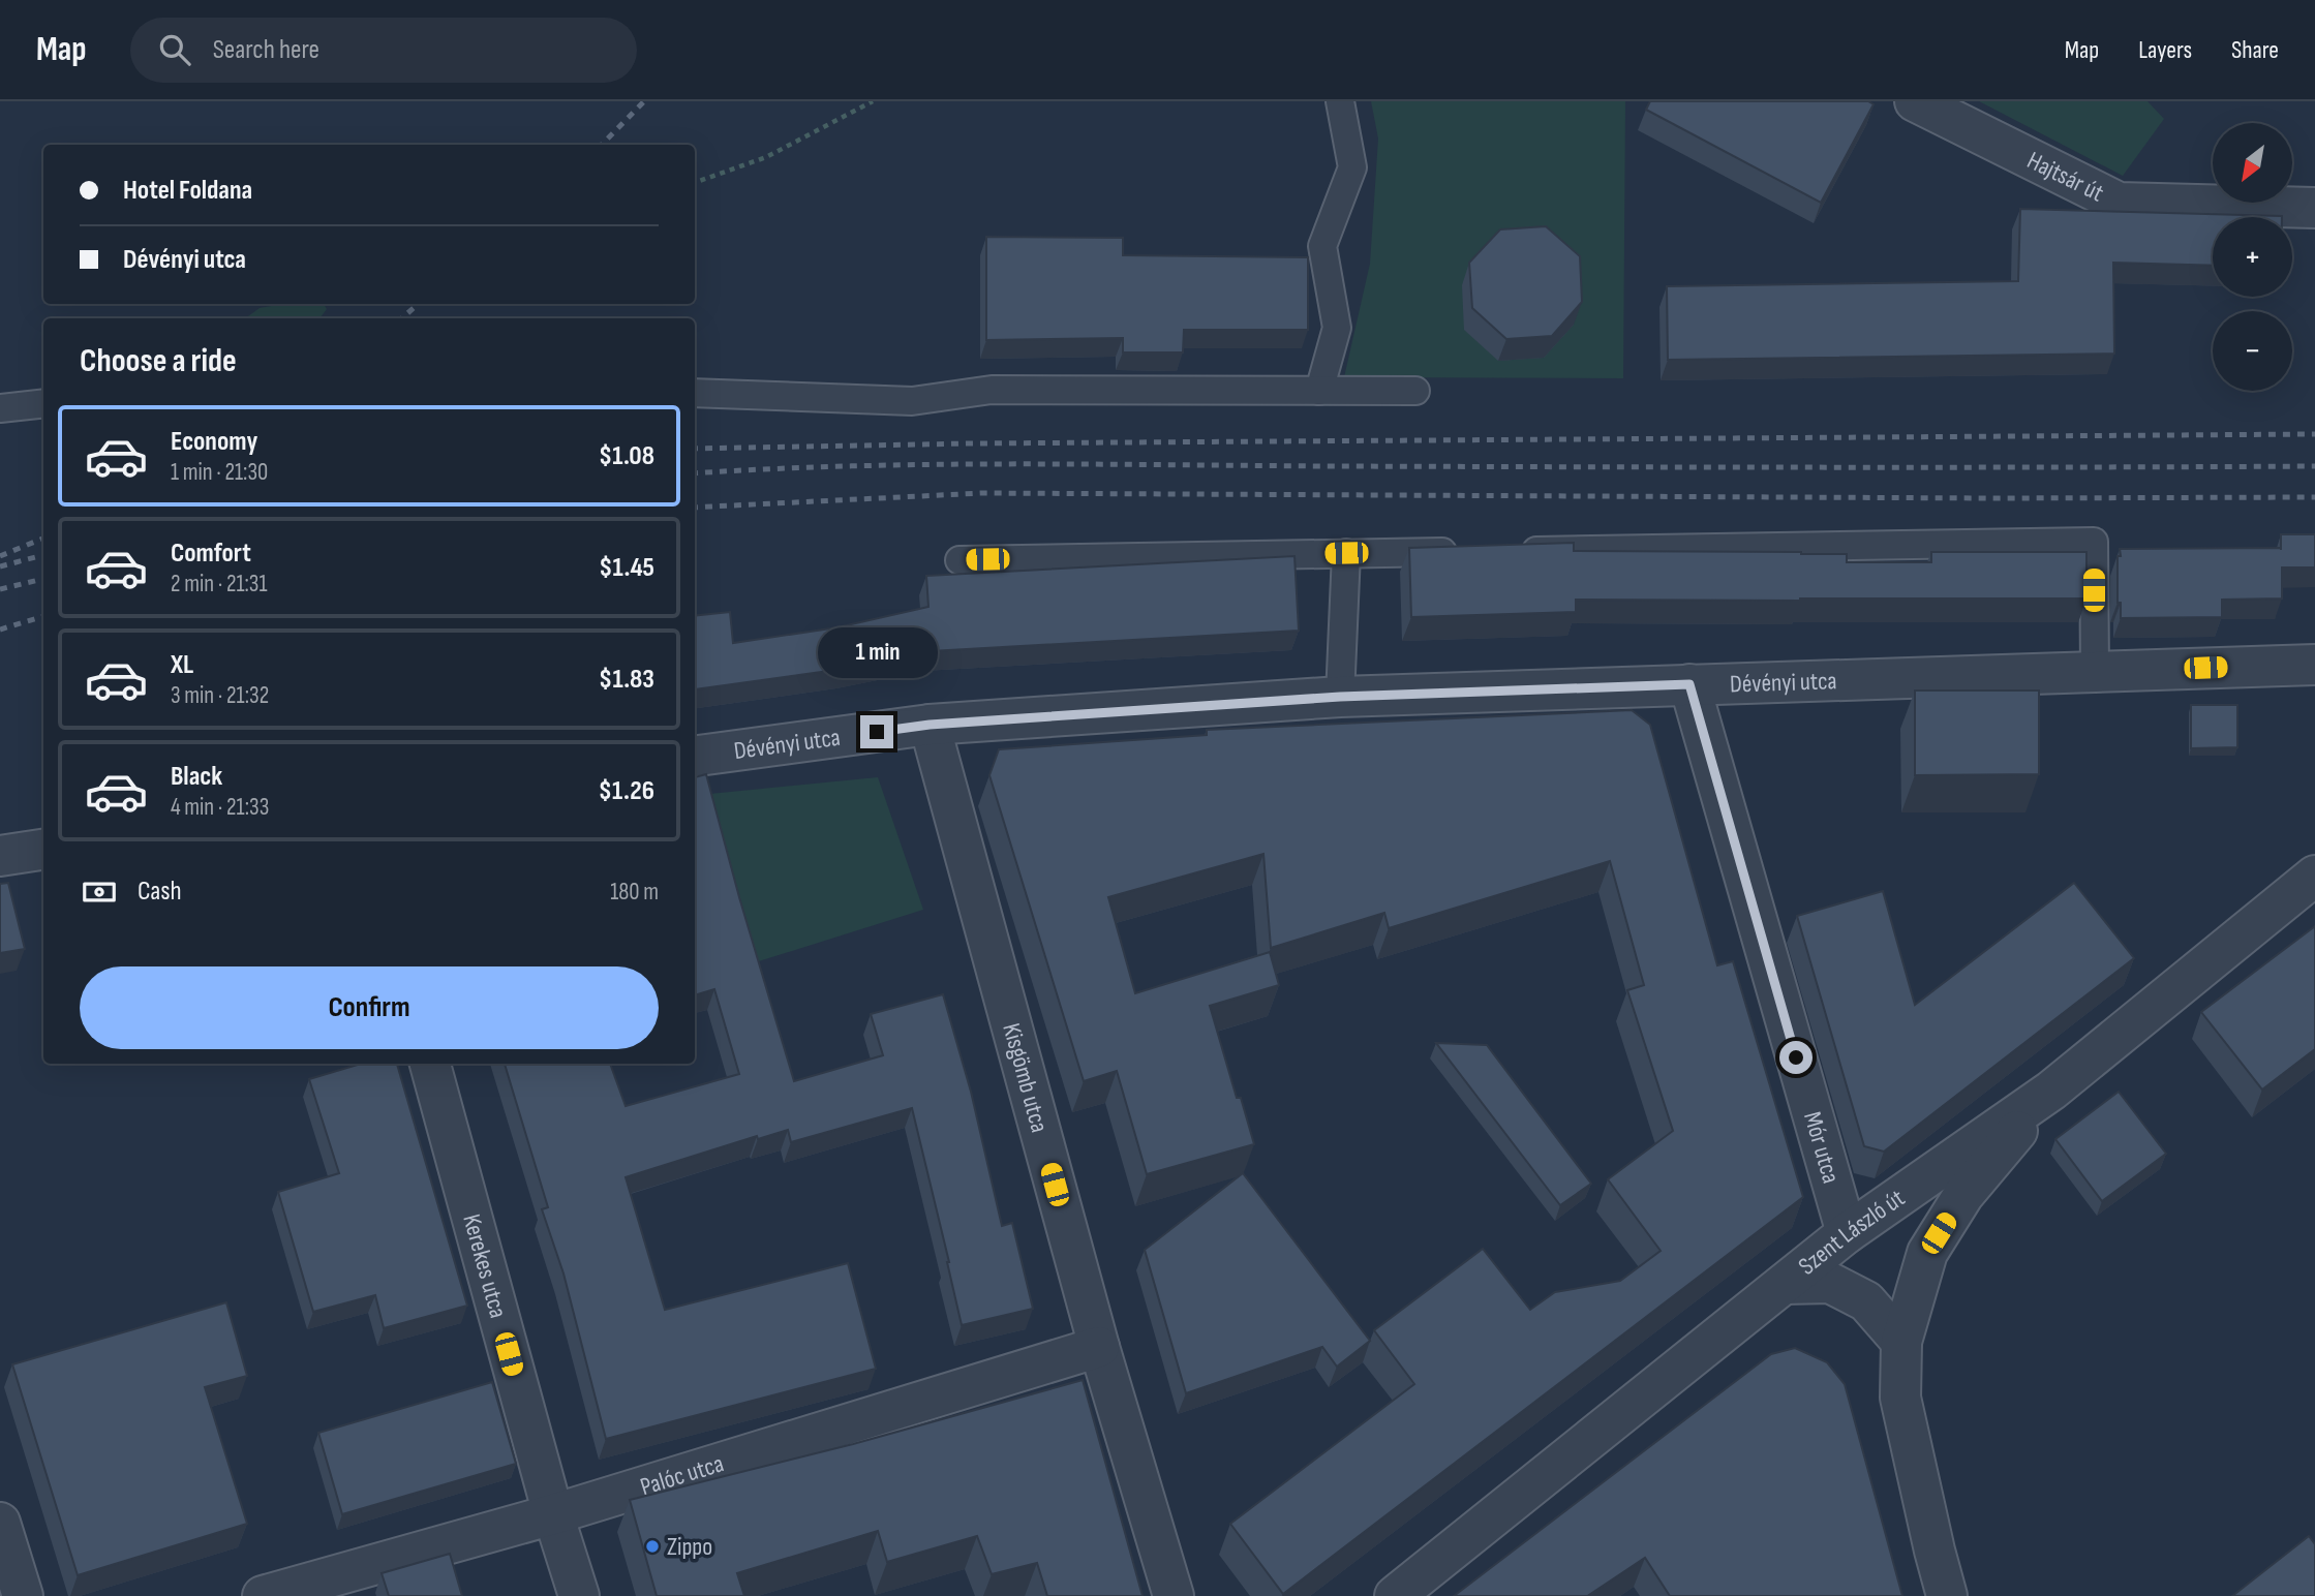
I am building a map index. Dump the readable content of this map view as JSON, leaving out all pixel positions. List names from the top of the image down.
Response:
{
  "streets": {
    "street": [
      "Hajtsár út",
      "Dévényi utca",
      "Kisgömb utca",
      "Mór utca",
      "Szent László út",
      "Kerekes utca",
      "Palóc utca"
    ]
  },
  "crossings": [
    ["Dévényi utca", "Kisgömb utca"],
    ["Dévényi utca", "Mór utca"],
    ["Kisgömb utca", "Palóc utca"],
    ["Mór utca", "Szent László út"],
    ["Kerekes utca", "Palóc utca"]
  ],
  "places": ["Zippo"],
  "north": "bottom left",
  "page": {
    "header": "Map",
    "search": "Search here",
    "nav": ["Map", "Layers", "Share"],
    "map_buttons": ["+", "−"],
    "banner": ["Hotel Foldana", "Dévényi utca"],
    "heading": "Choose a ride",
    "list": [
      {
        "name": "Economy",
        "note": "1 min · 21:30",
        "value": "$1.08"
      },
      {
        "name": "Comfort",
        "note": "2 min · 21:31",
        "value": "$1.45"
      },
      {
        "name": "XL",
        "note": "3 min · 21:32",
        "value": "$1.83"
      },
      {
        "name": "Black",
        "note": "4 min · 21:33",
        "value": "$1.26"
      }
    ],
    "bubble": "1 min",
    "pay": ["Cash", "180 m"],
    "buttons": "Confirm"
  }
}
